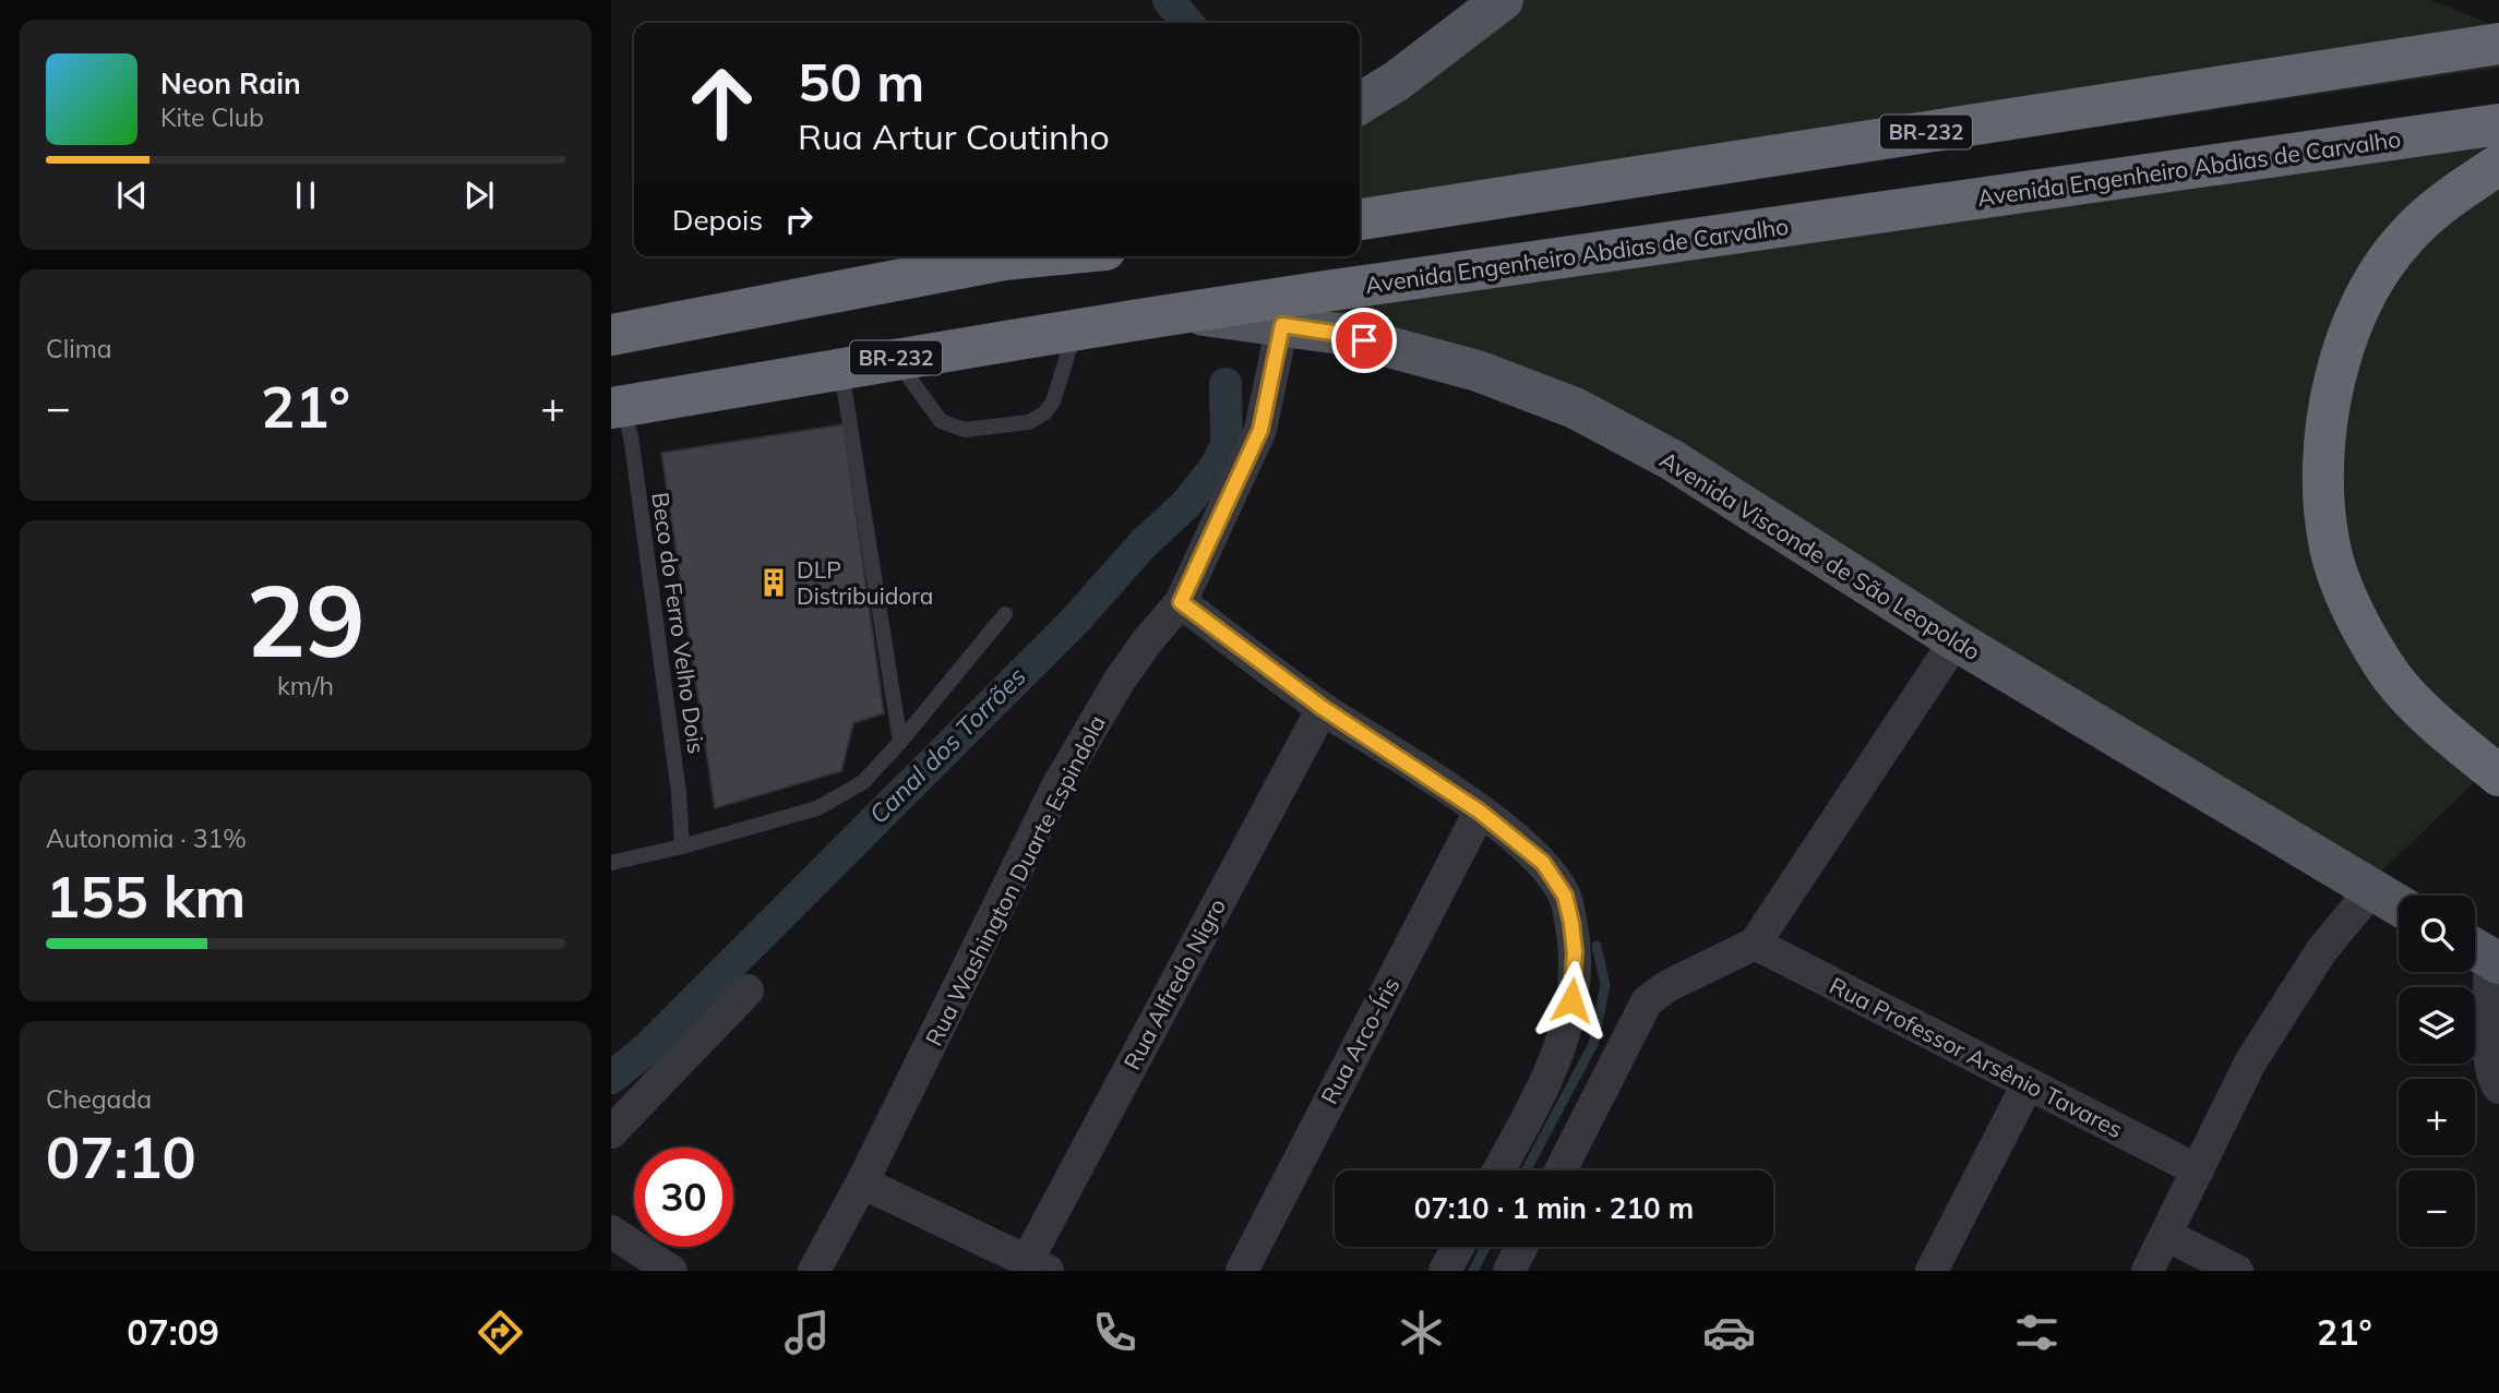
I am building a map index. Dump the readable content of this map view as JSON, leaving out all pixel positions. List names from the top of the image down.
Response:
{
  "streets": {
    "highway": ["BR-232", "Avenida Engenheiro Abdias de Carvalho"],
    "main road": ["Avenida Visconde de São Leopoldo"],
    "street": [
      "Rua Washington Duarte Espindola",
      "Rua Alfredo Nigro",
      "Rua Arco-Íris",
      "Rua Professor Arsênio Tavares"
    ],
    "lane": ["Beco do Ferro Velho Dois"]
  },
  "crossings": [
    ["Avenida Engenheiro Abdias de Carvalho", "Avenida Visconde de São Leopoldo"],
    ["Avenida Engenheiro Abdias de Carvalho", "Beco do Ferro Velho Dois"],
    ["Avenida Visconde de São Leopoldo", "Rua Washington Duarte Espindola"]
  ],
  "water": ["Canal dos Torrões"],
  "places": {
    "building": ["DLP Distribuidora"]
  },
  "page": {
    "turn": ["50 m", "Rua Artur Coutinho"],
    "song": ["Neon Rain", "Kite Club"],
    "then": "Depois",
    "tile": [
      "Clima",
      ["29", "km/h"],
      ["Autonomia · 31%", "155 km"],
      ["Chegada", "07:10"]
    ],
    "heat": ["−", "21°", "+"],
    "map_buttons": ["+", "−"],
    "limit": "30",
    "trip": "07:10 · 1 min · 210 m",
    "tabs": ["07:09", "21°"]
  }
}
